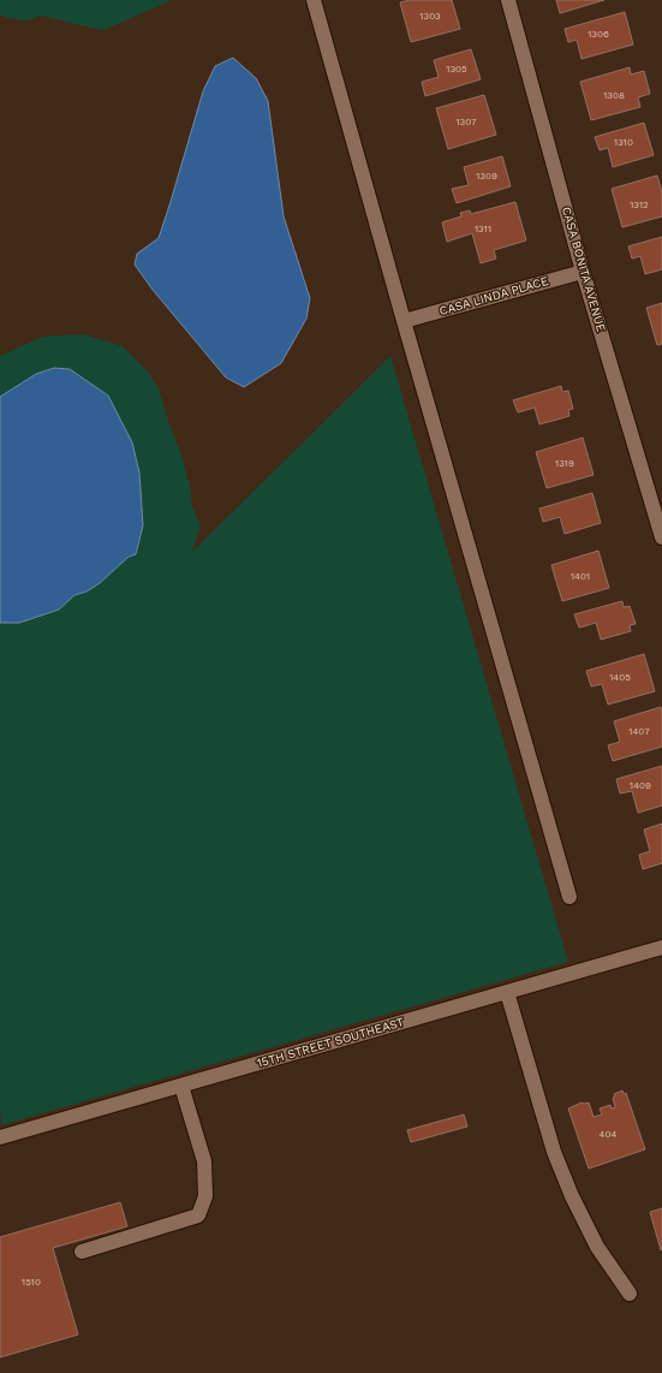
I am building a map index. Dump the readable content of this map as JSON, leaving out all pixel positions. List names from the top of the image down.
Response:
{
  "streets": {
    "street": ["CASA BONITA AVENUE", "CASA LINDA PLACE", "15TH STREET SOUTHEAST"]
  },
  "crossings": [
    ["CASA BONITA AVENUE", "CASA LINDA PLACE"]
  ],
  "house_numbers": [
    "1303",
    "1306",
    "1305",
    "1308",
    "1307",
    "1310",
    "1309",
    "1312",
    "1311",
    "1319",
    "1401",
    "1405",
    "1407",
    "1409",
    "404",
    "1510"
  ]
}
